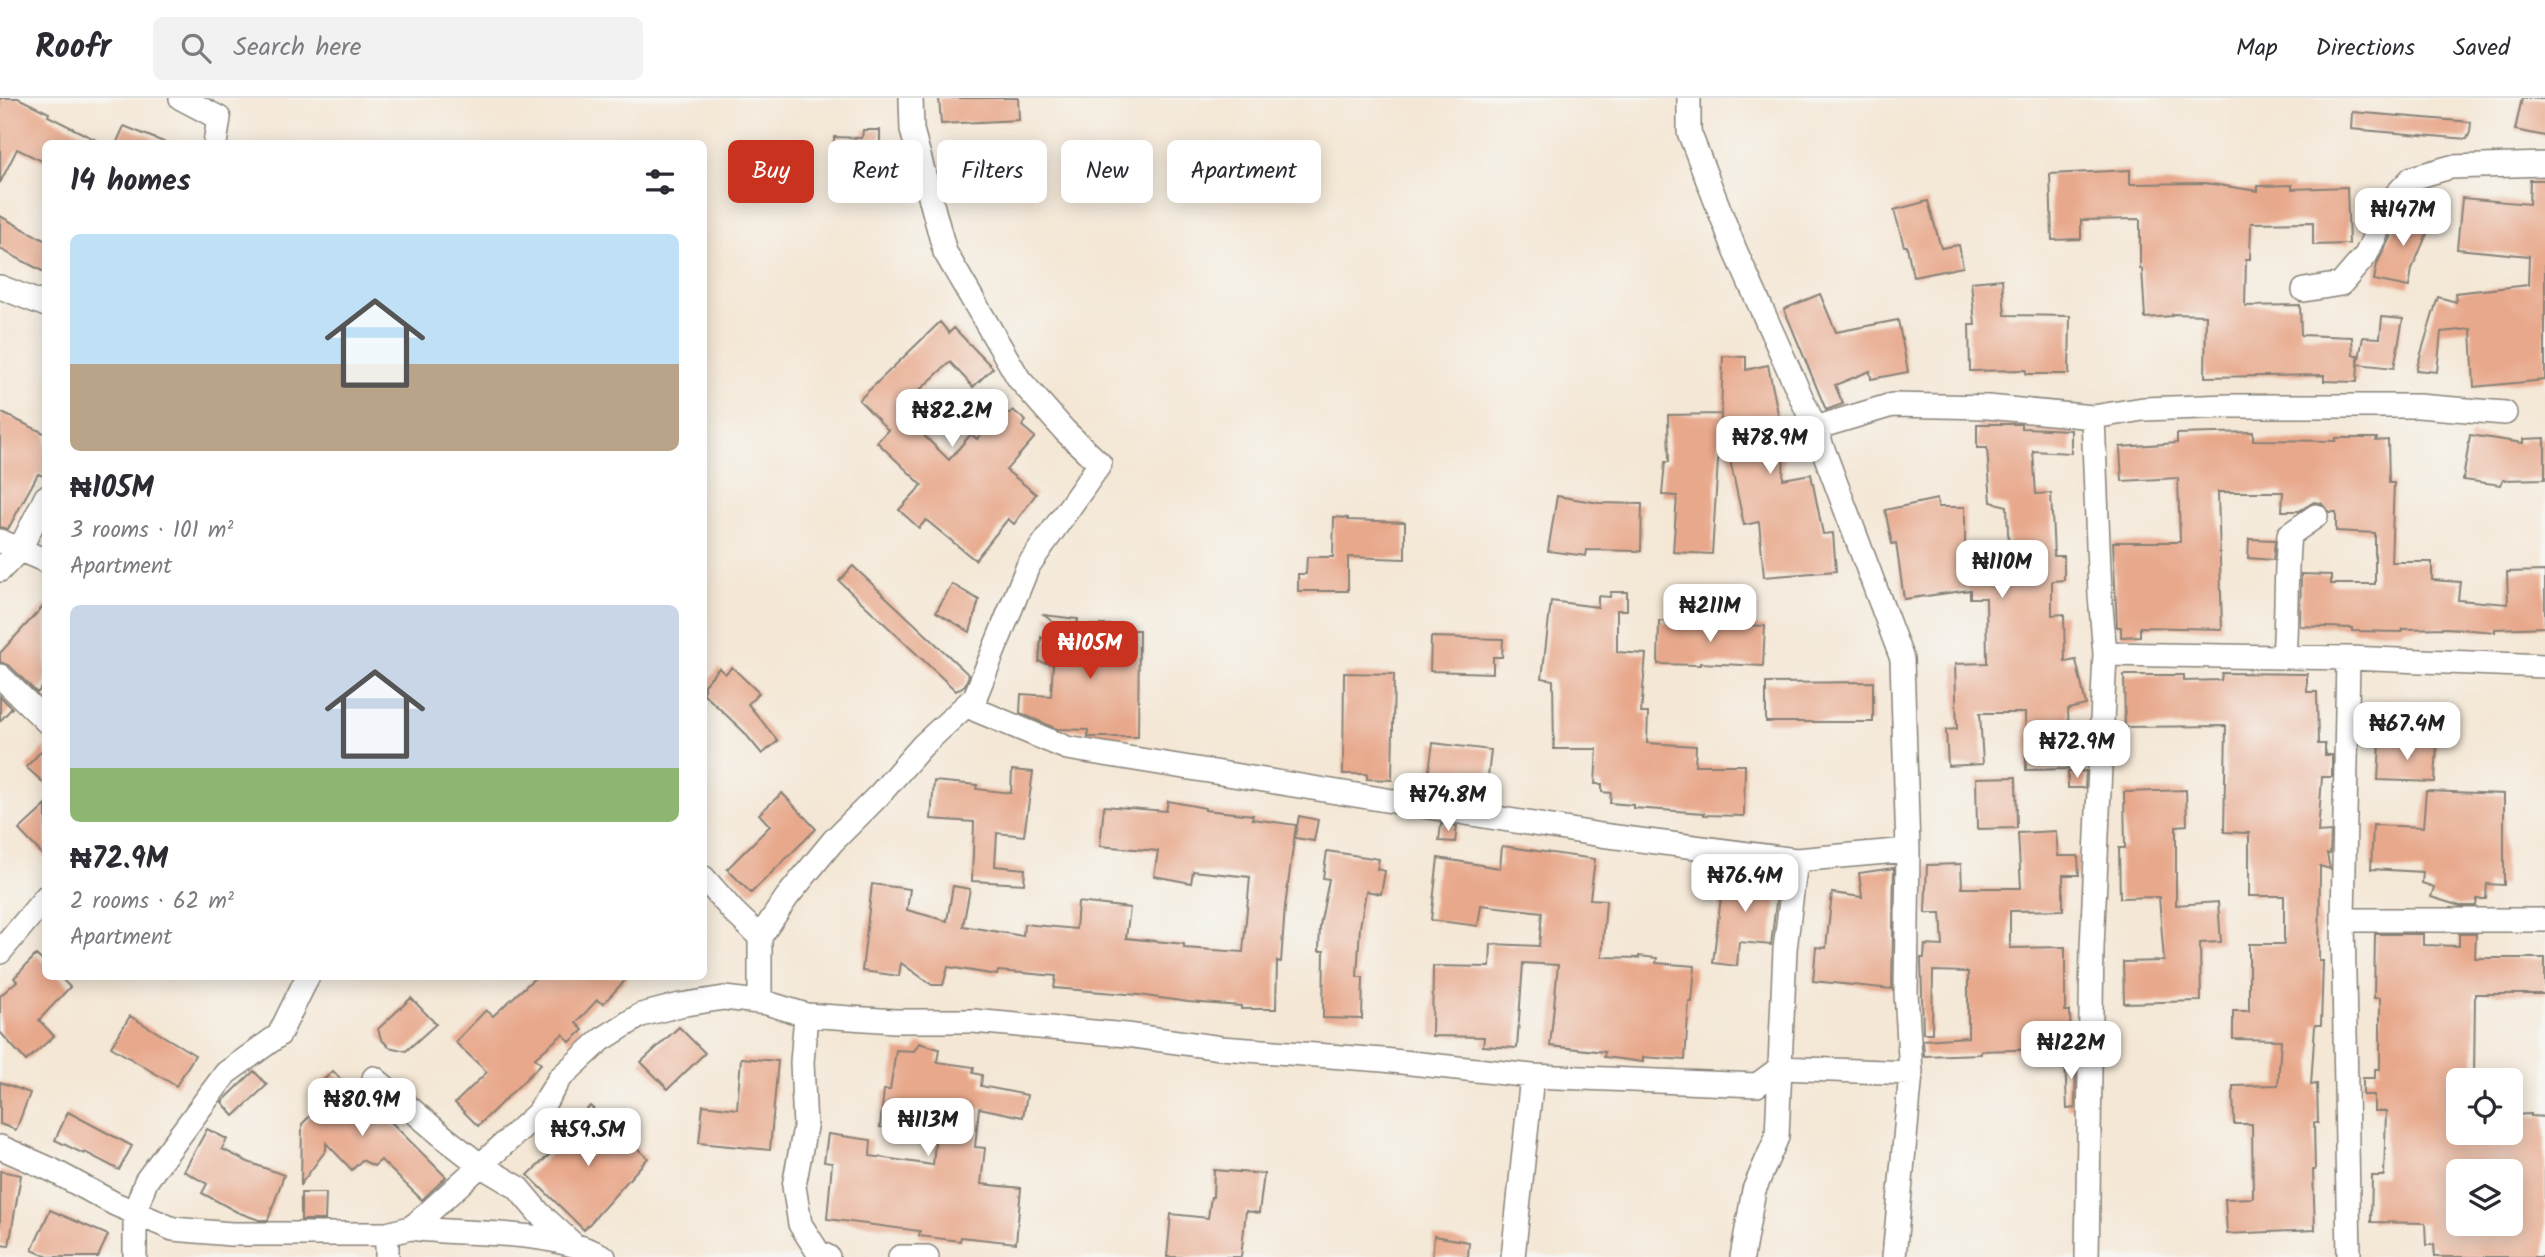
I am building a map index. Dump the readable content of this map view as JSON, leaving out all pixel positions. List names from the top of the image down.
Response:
{
  "page": {
    "header": "Roofr",
    "search": "Search here",
    "nav": ["Map", "Directions", "Saved"],
    "chip": [
      "Buy",
      "Rent",
      "Filters",
      "New",
      "Apartment"
    ],
    "heading": "14 homes",
    "price": [
      "₦147M",
      "₦82.2M",
      "₦78.9M",
      "₦110M",
      "₦211M",
      "₦105M",
      "₦67.4M",
      "₦72.9M",
      "₦74.8M",
      "₦76.4M",
      "₦122M",
      "₦80.9M",
      "₦113M",
      "₦59.5M"
    ],
    "list": [
      {
        "name": "₦105M",
        "note": "3 rooms · 101 m² · Apartment"
      },
      {
        "name": "₦72.9M",
        "note": "2 rooms · 62 m² · Apartment"
      }
    ]
  }
}
